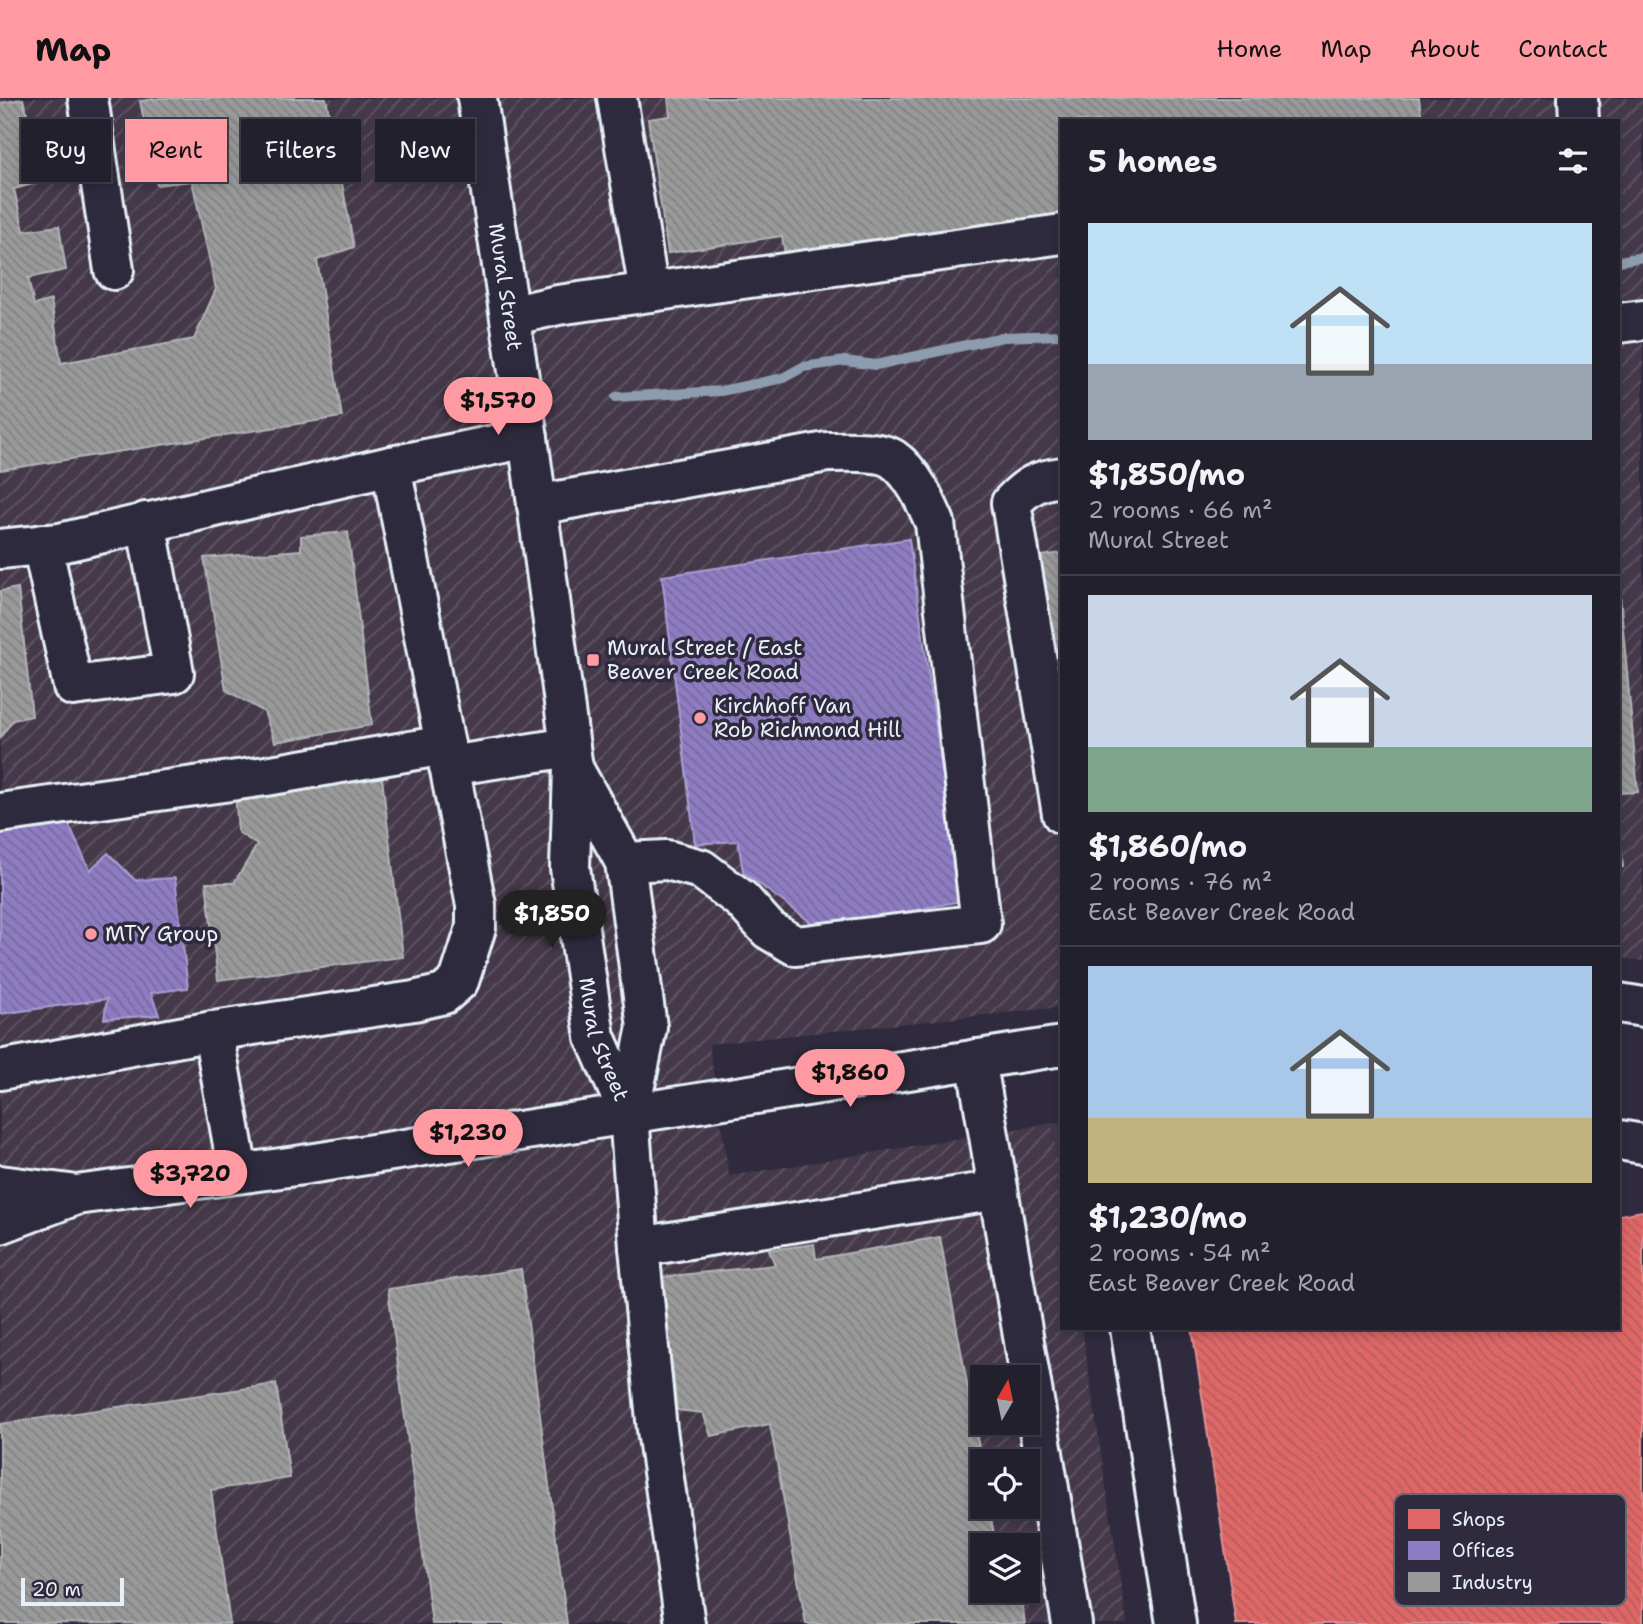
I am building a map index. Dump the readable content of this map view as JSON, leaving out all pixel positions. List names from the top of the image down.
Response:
{
  "streets": {
    "street": ["Mural Street"]
  },
  "places": {
    "transit": ["Mural Street / East Beaver Creek Road"],
    "other": ["Kirchhoff Van Rob Richmond Hill", "MTY Group"]
  },
  "legend": ["Shops", "Offices", "Industry"],
  "scale_bar": "20 m",
  "north": "top",
  "page": {
    "header": "Map",
    "nav": [
      "Home",
      "Map",
      "About",
      "Contact"
    ],
    "chip": [
      "Buy",
      "Rent",
      "Filters",
      "New"
    ],
    "heading": "5 homes",
    "list": [
      {
        "name": "$1,850/mo",
        "note": "2 rooms · 66 m² · Mural Street"
      },
      {
        "name": "$1,860/mo",
        "note": "2 rooms · 76 m² · East Beaver Creek Road"
      },
      {
        "name": "$1,230/mo",
        "note": "2 rooms · 54 m² · East Beaver Creek Road"
      }
    ],
    "price": [
      "$1,570",
      "$1,850",
      "$1,860",
      "$1,230",
      "$3,720"
    ],
    "scale": "20 m"
  }
}
